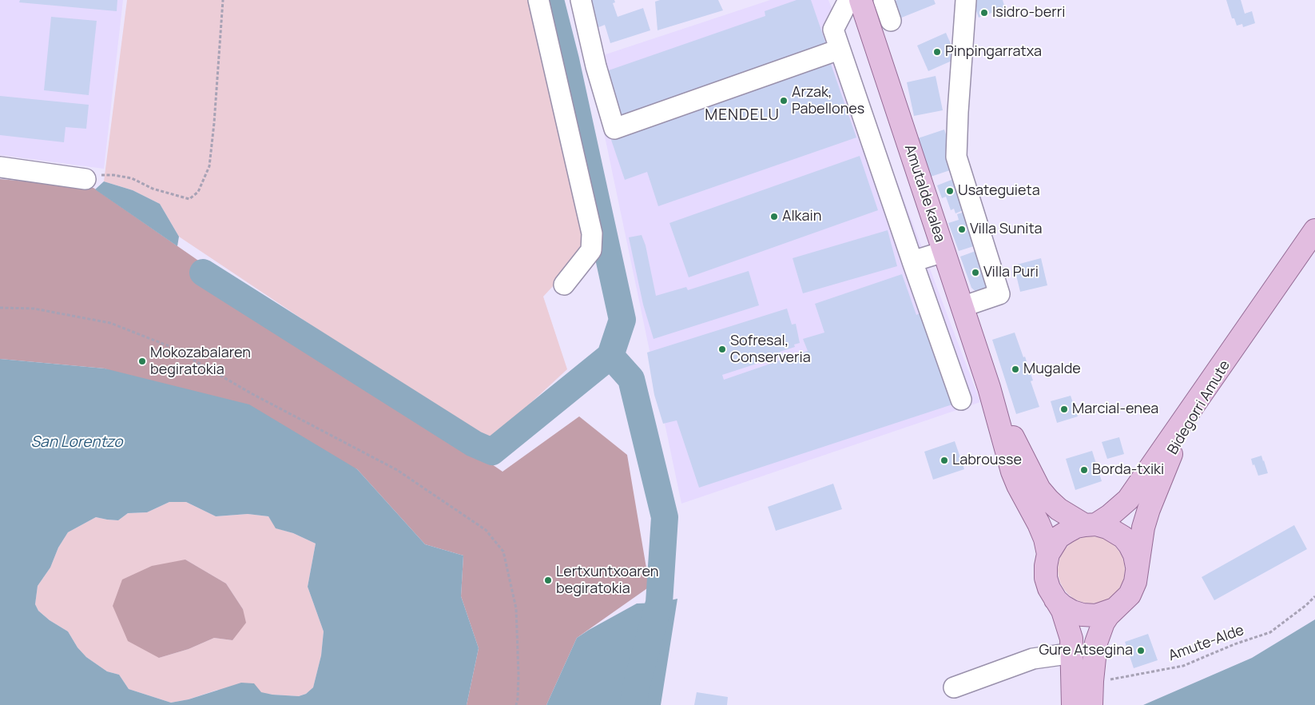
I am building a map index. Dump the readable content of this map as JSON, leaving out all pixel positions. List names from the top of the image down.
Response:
{
  "streets": {
    "main road": ["Amutalde kalea"],
    "path": ["Amute-Alde"]
  },
  "districts": ["MENDELU"],
  "water": ["San Lorentzo"],
  "places": [
    "Isidro-berri",
    "Pinpingarratxa",
    "Arzak, Pabellones",
    "Usateguieta",
    "Alkain",
    "Villa Sunita",
    "Villa Puri",
    "Sofresal, Conserveria",
    "Mokozabalaren begiratokia",
    "Mugalde",
    "Marcial-enea",
    "Labrousse",
    "Borda-txiki",
    "Lertxuntxoaren begiratokia",
    "Gure Atsegina"
  ]
}
